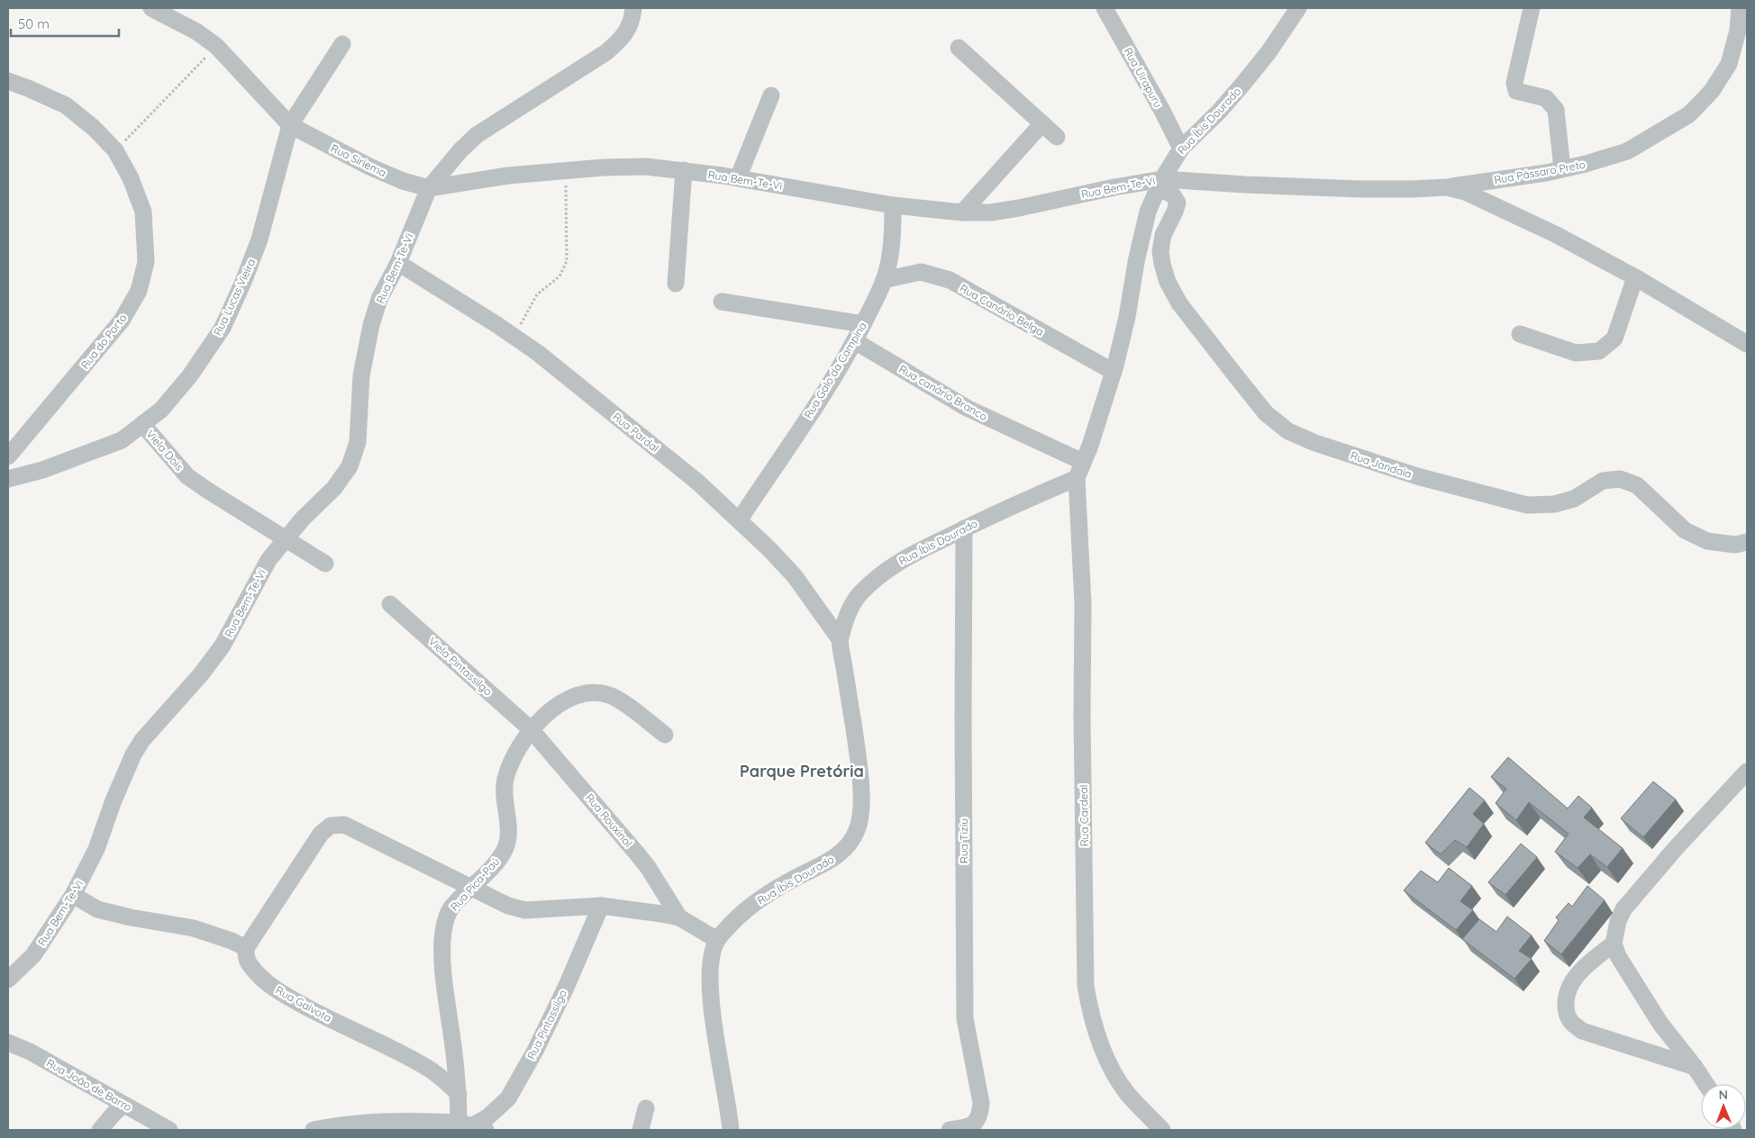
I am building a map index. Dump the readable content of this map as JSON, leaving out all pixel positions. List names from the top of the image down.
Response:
{
  "streets": {
    "street": [
      "Rua Uirapuru",
      "Rua Íbis Dourado",
      "Rua Siriema",
      "Rua Pássaro Preto",
      "Rua Bem-Te-Vi",
      "Rua Lucas Vieira",
      "Rua Canário Belga",
      "Rua do Porto",
      "Rua Galo da Campina",
      "Rua canário Branco",
      "Rua Pardal",
      "Viela Dois",
      "Rua Jandaia",
      "Viela Pintassilgo",
      "Rua Cardeal",
      "Rua Rouxinol",
      "Rua Tiziu",
      "Rua Pica-Paú",
      "Rua Gaivota",
      "Rua Pintassilgo",
      "Rua João de Barro"
    ]
  },
  "crossings": [
    ["Rua Uirapuru", "Rua Íbis Dourado"],
    ["Rua Íbis Dourado", "Rua Pássaro Preto"],
    ["Rua Íbis Dourado", "Rua Bem-Te-Vi"],
    ["Rua Íbis Dourado", "Rua Canário Belga"],
    ["Rua Íbis Dourado", "Rua canário Branco"],
    ["Rua Íbis Dourado", "Rua Pardal"],
    ["Rua Íbis Dourado", "Rua Jandaia"],
    ["Rua Íbis Dourado", "Rua Cardeal"],
    ["Rua Íbis Dourado", "Rua Tiziu"],
    ["Rua Siriema", "Rua Bem-Te-Vi"],
    ["Rua Siriema", "Rua Lucas Vieira"],
    ["Rua Pássaro Preto", "Rua Bem-Te-Vi"],
    ["Rua Pássaro Preto", "Rua Jandaia"],
    ["Rua Bem-Te-Vi", "Rua Galo da Campina"],
    ["Rua Bem-Te-Vi", "Rua Pardal"],
    ["Rua Bem-Te-Vi", "Viela Dois"],
    ["Rua Bem-Te-Vi", "Rua Jandaia"],
    ["Rua Lucas Vieira", "Viela Dois"],
    ["Rua Canário Belga", "Rua Galo da Campina"],
    ["Rua Galo da Campina", "Rua canário Branco"],
    ["Rua Galo da Campina", "Rua Pardal"],
    ["Viela Pintassilgo", "Rua Rouxinol"],
    ["Viela Pintassilgo", "Rua Pica-Paú"],
    ["Rua Rouxinol", "Rua Pica-Paú"],
    ["Rua Pica-Paú", "Rua Gaivota"],
    ["Rua Pica-Paú", "Rua Pintassilgo"]
  ],
  "districts": ["Parque Pretória"],
  "scale_bar": "50 m",
  "north": "top"
}
